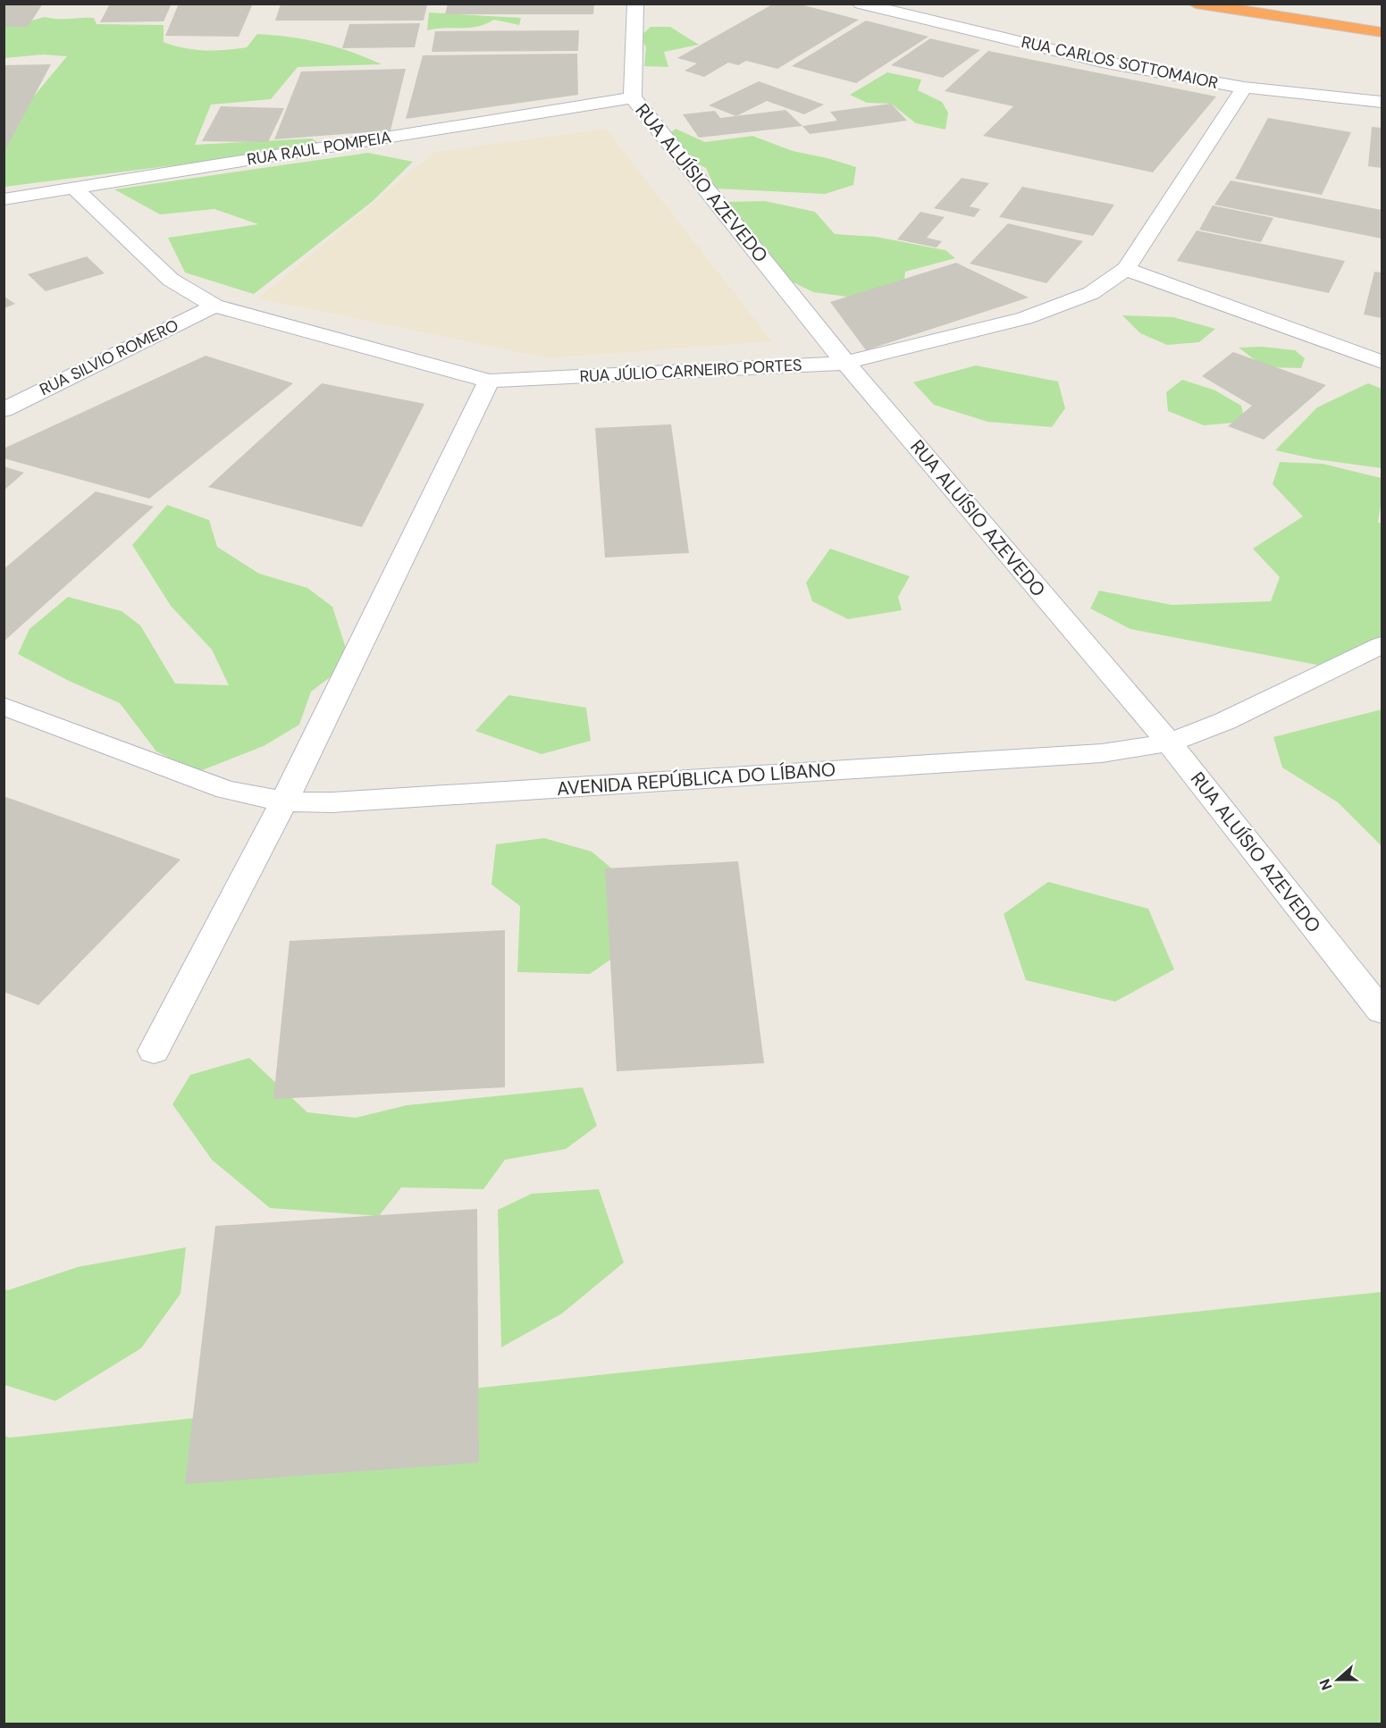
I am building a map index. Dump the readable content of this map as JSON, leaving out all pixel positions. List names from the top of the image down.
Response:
{
  "streets": {
    "street": [
      "RUA CARLOS SOTTOMAIOR",
      "RUA RAUL POMPEIA",
      "RUA ALUÍSIO AZEVEDO",
      "RUA SILVIO ROMERO",
      "RUA JÚLIO CARNEIRO PORTES",
      "AVENIDA REPÚBLICA DO LÍBANO"
    ]
  },
  "crossings": [
    ["RUA CARLOS SOTTOMAIOR", "RUA JÚLIO CARNEIRO PORTES"],
    ["RUA RAUL POMPEIA", "RUA ALUÍSIO AZEVEDO"],
    ["RUA RAUL POMPEIA", "RUA JÚLIO CARNEIRO PORTES"],
    ["RUA ALUÍSIO AZEVEDO", "RUA JÚLIO CARNEIRO PORTES"],
    ["RUA ALUÍSIO AZEVEDO", "AVENIDA REPÚBLICA DO LÍBANO"],
    ["RUA SILVIO ROMERO", "RUA JÚLIO CARNEIRO PORTES"]
  ],
  "north": "left"
}
